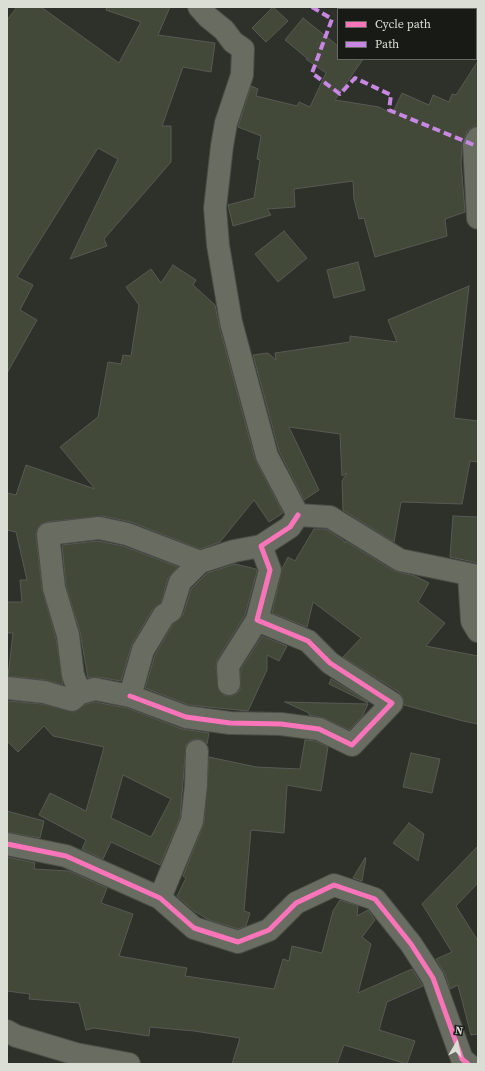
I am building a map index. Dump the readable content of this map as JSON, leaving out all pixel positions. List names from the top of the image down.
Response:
{
  "legend": ["Cycle path", "Path"],
  "north": "top"
}
